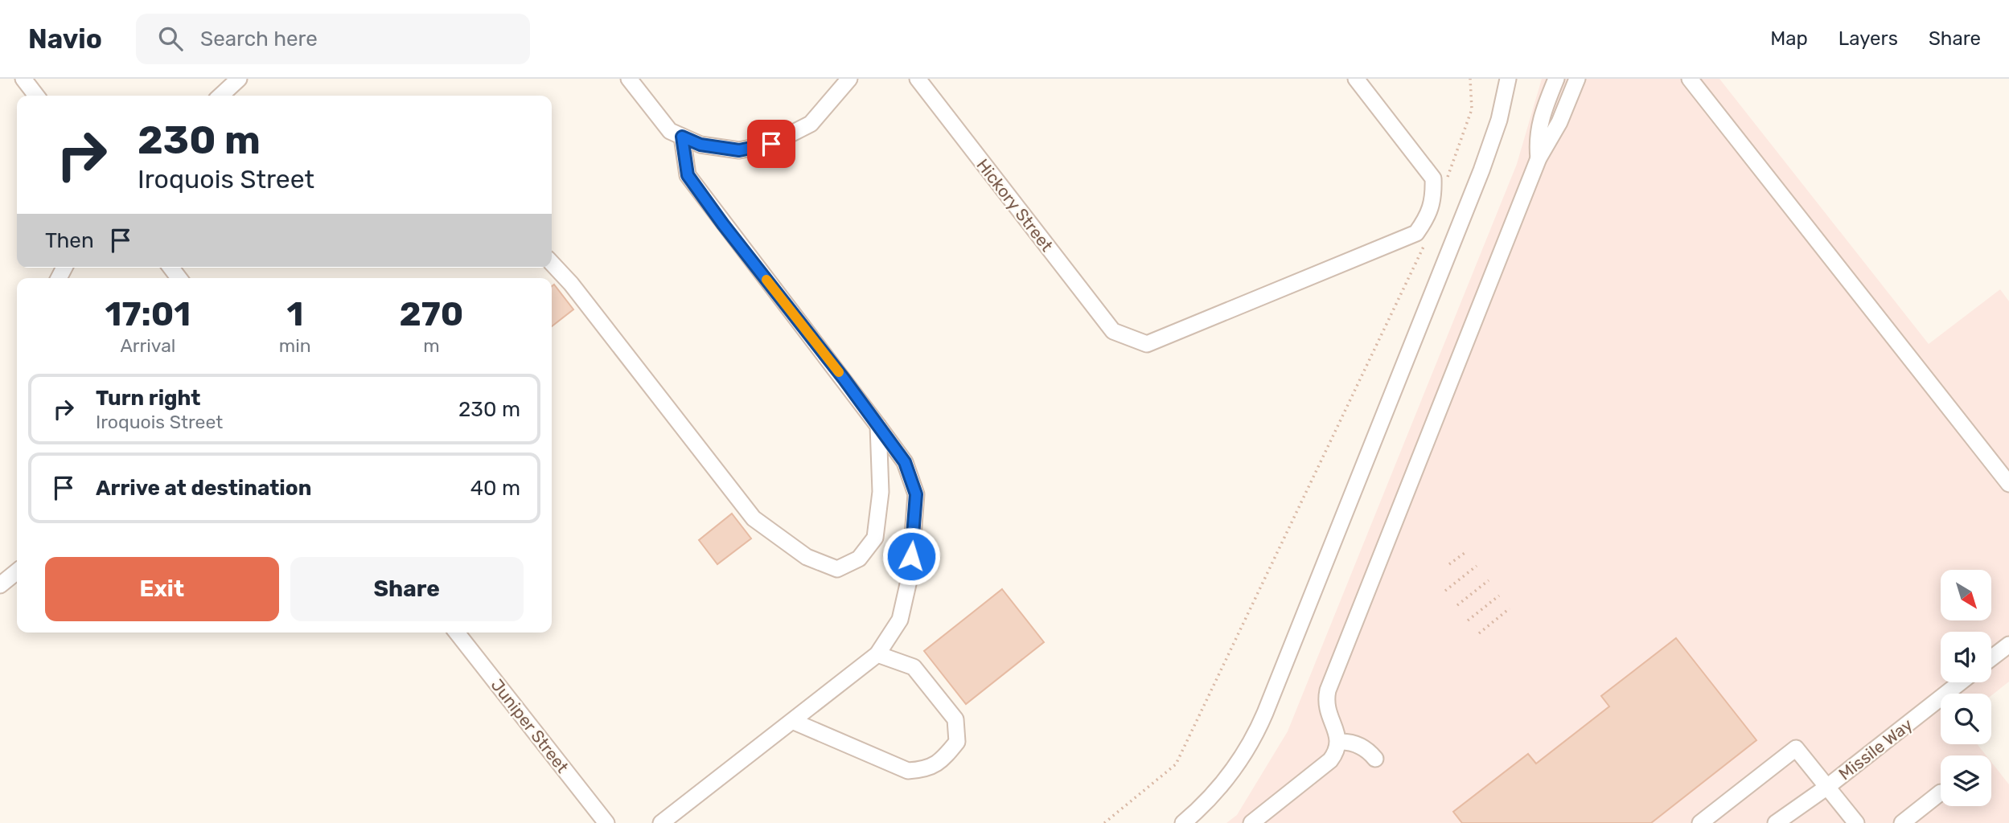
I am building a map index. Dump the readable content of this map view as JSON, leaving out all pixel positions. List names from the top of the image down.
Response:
{
  "streets": {
    "street": ["Hickory Street", "Juniper Street", "Missile Way"]
  },
  "north": "bottom right",
  "page": {
    "header": "Navio",
    "search": "Search here",
    "nav": ["Map", "Layers", "Share"],
    "turn": ["230 m", "Iroquois Street"],
    "then": "Then",
    "eta": [
      "17:01",
      "Arrival",
      "1",
      "min",
      "270",
      "m"
    ],
    "list": [
      {
        "name": "Turn right",
        "note": "Iroquois Street",
        "value": "230 m"
      },
      {
        "name": "Arrive at destination",
        "value": "40 m"
      }
    ],
    "buttons": ["Exit", "Share"]
  }
}
